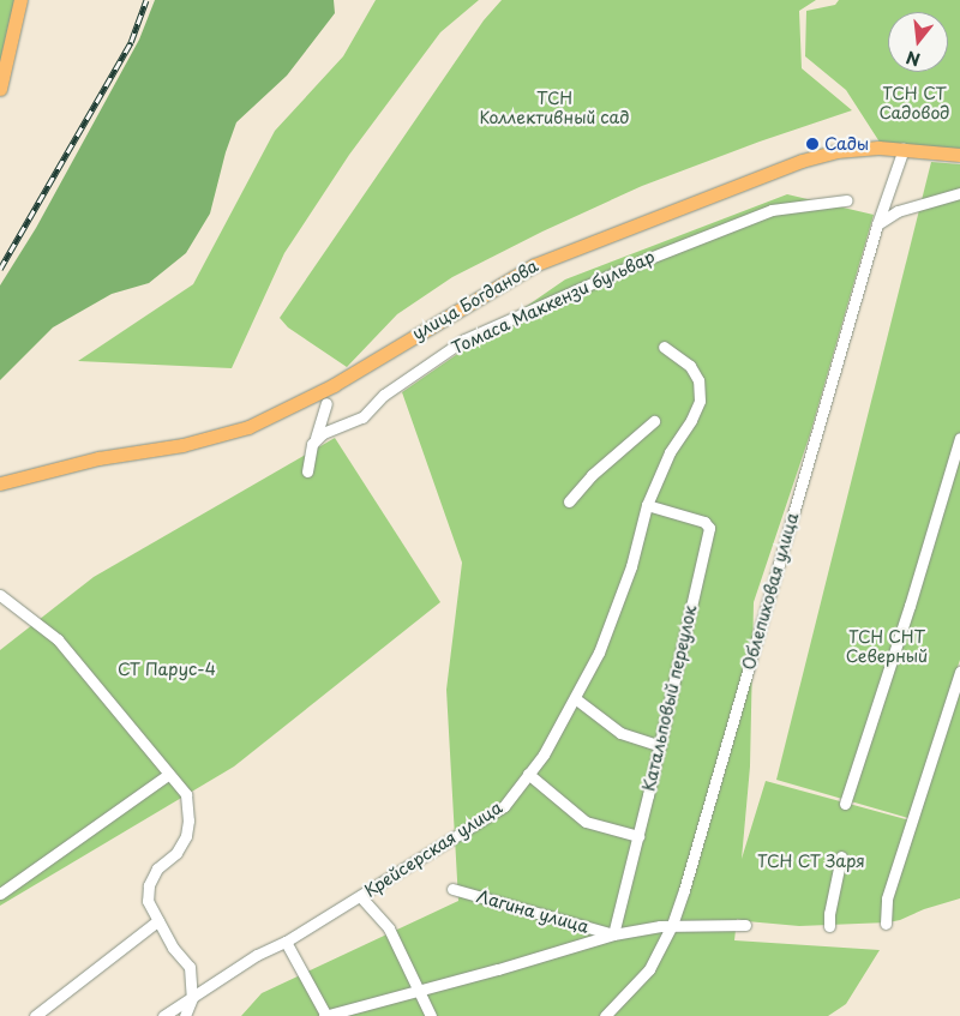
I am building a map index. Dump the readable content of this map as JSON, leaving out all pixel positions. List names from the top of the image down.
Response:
{
  "streets": {
    "main road": ["улица Богданова"],
    "street": [
      "Томаса Маккензи бульвар",
      "Облепиховая улица",
      "Катальповый переулок",
      "Крейсерская улица",
      "Лагина улица"
    ]
  },
  "crossings": [
    ["улица Богданова", "Облепиховая улица"],
    ["Катальповый переулок", "Крейсерская улица"],
    ["Катальповый переулок", "Лагина улица"]
  ],
  "parks": [
    "ТСН СТ Садовод",
    "ТСН Коллективный сад",
    "ТСН СНТ Северный",
    "СТ Парус-4",
    "ТСН СТ Заря"
  ],
  "places": ["Сады"],
  "north": "bottom"
}
